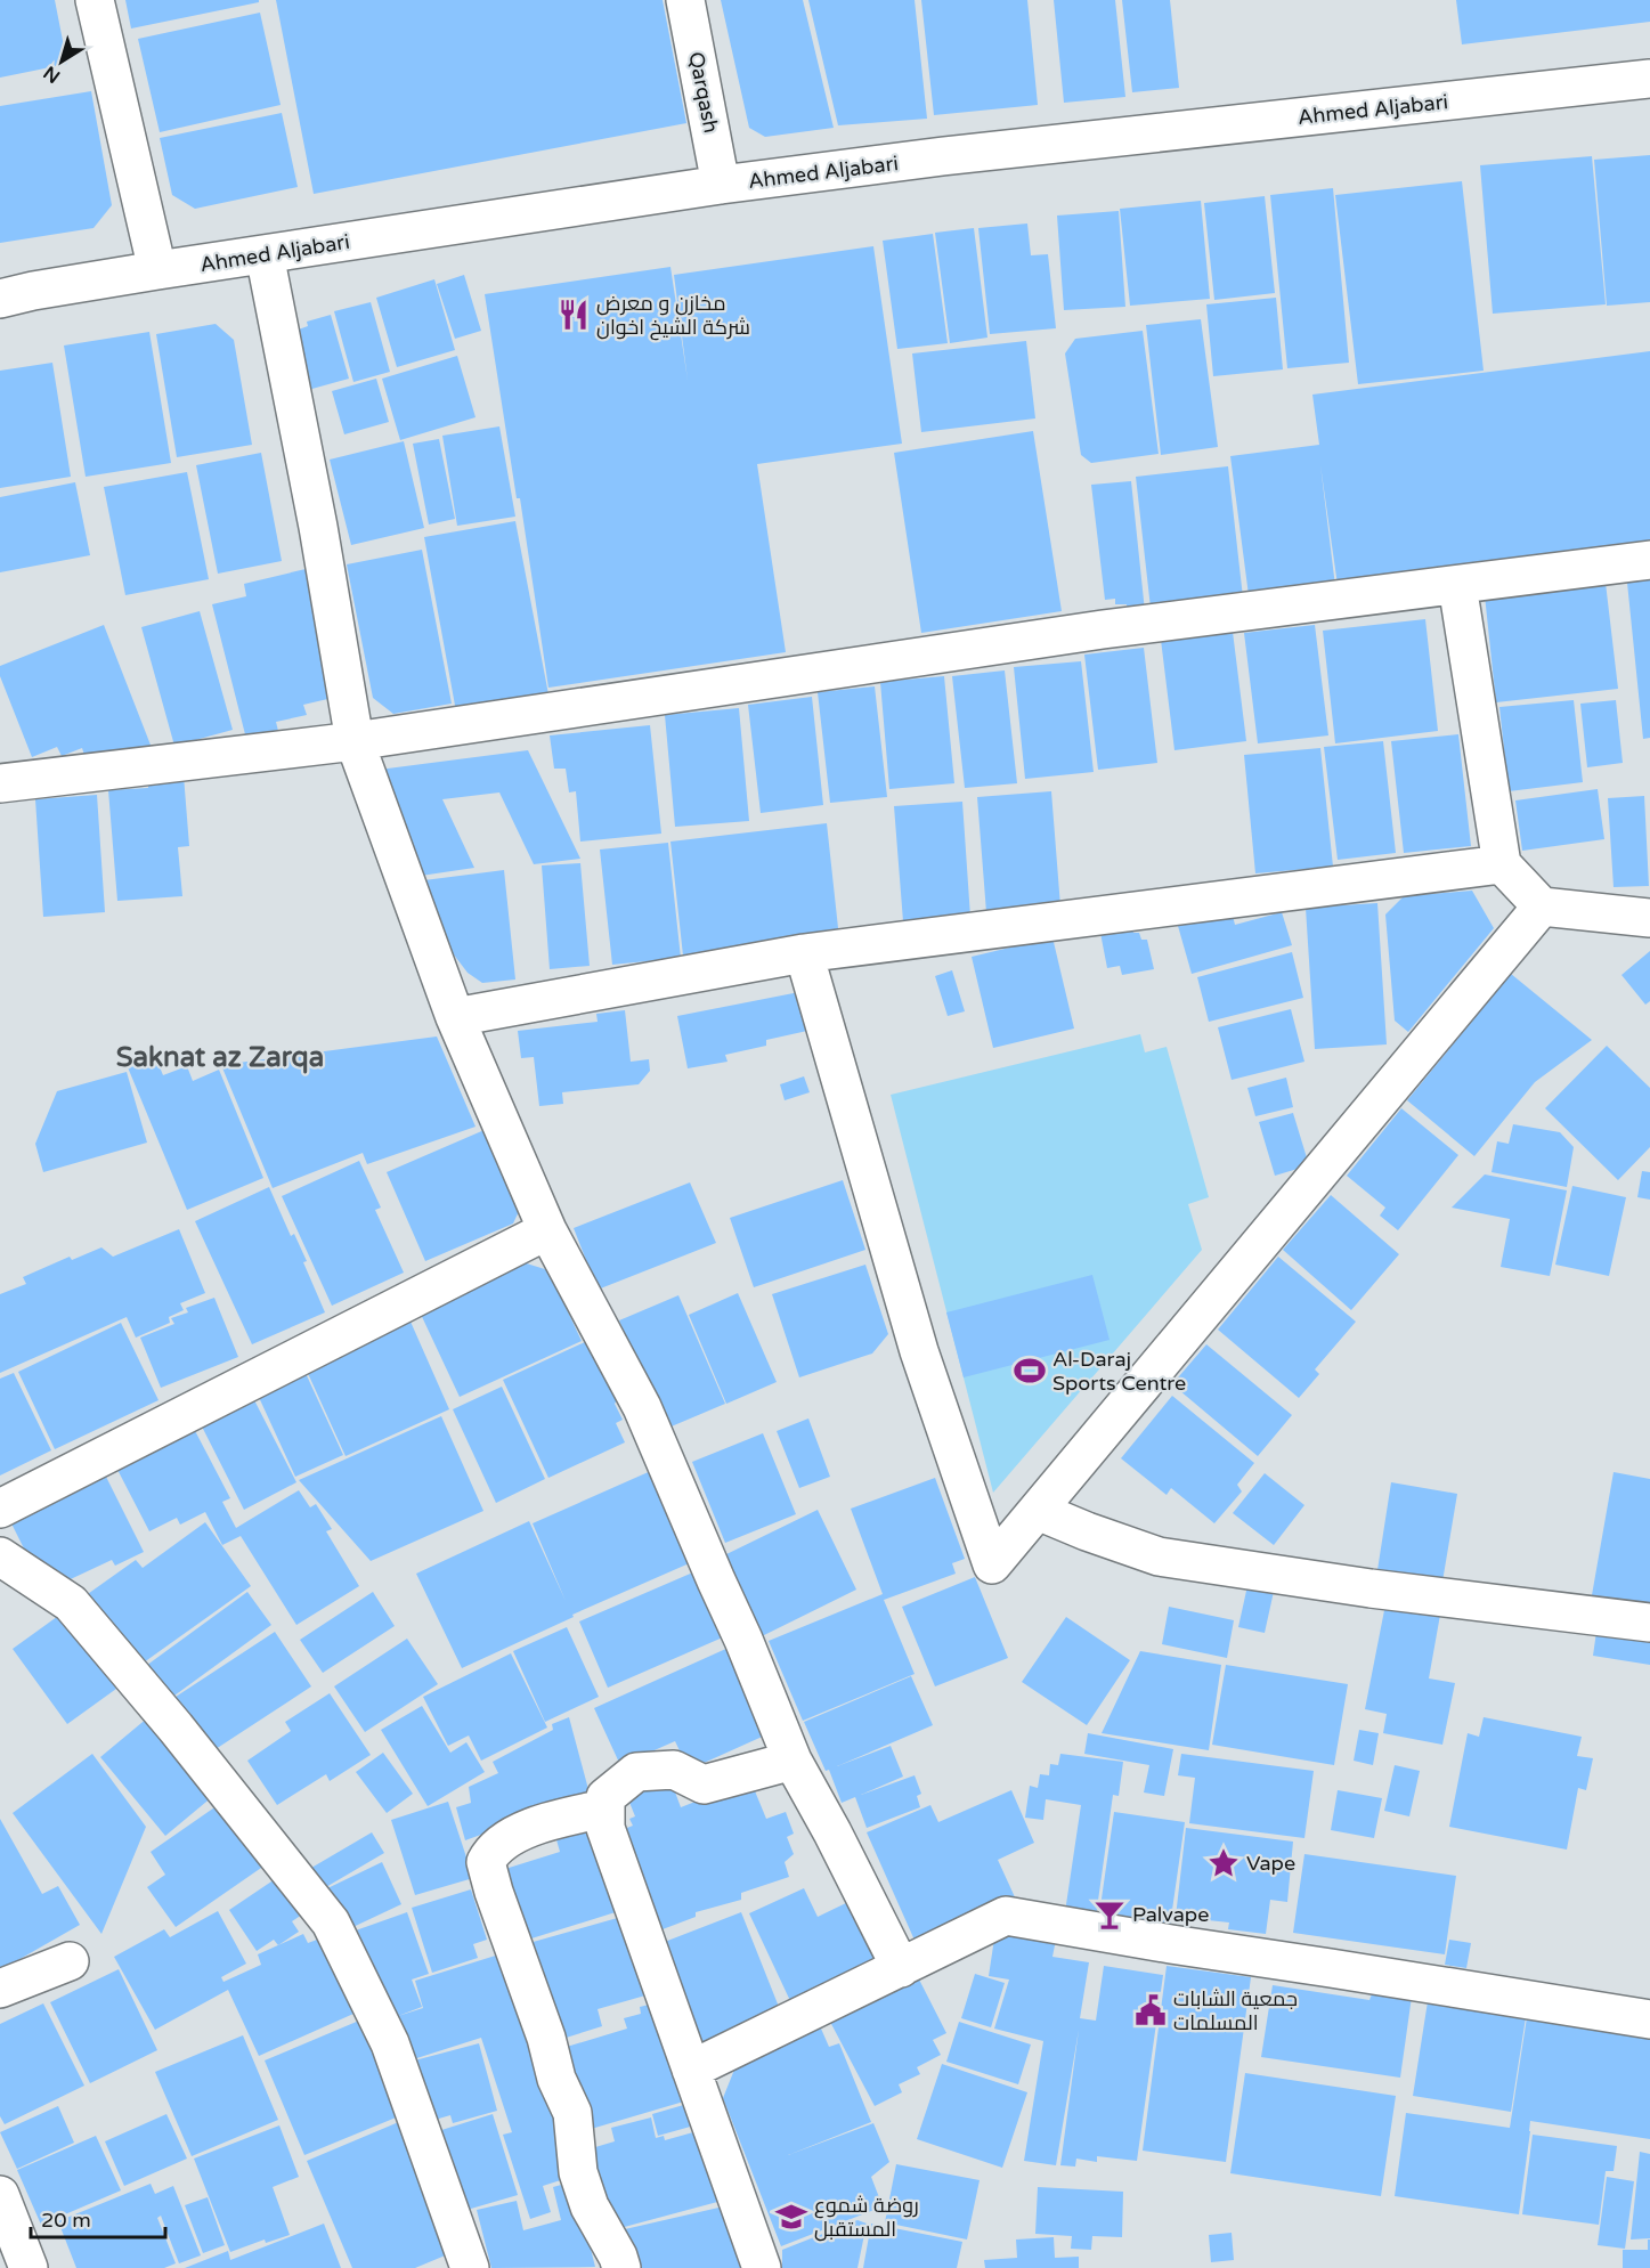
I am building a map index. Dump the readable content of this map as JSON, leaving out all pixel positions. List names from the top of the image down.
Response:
{
  "streets": {
    "street": ["Qarqash", "Ahmed Aljabari"]
  },
  "crossings": [
    ["Qarqash", "Ahmed Aljabari"]
  ],
  "districts": ["Saknat az Zarqa"],
  "places": {
    "restaurant": ["مخازن و معرض شركة الشيخ اخوان"],
    "sports": ["Al-Daraj Sports Centre"],
    "place": ["Vape"],
    "bar": ["Palvape"],
    "public building": ["جمعية الشابات المسلمات"],
    "school or university": ["روضة شموع المستقبل"]
  },
  "scale_bar": "20 m",
  "north": "bottom left"
}
